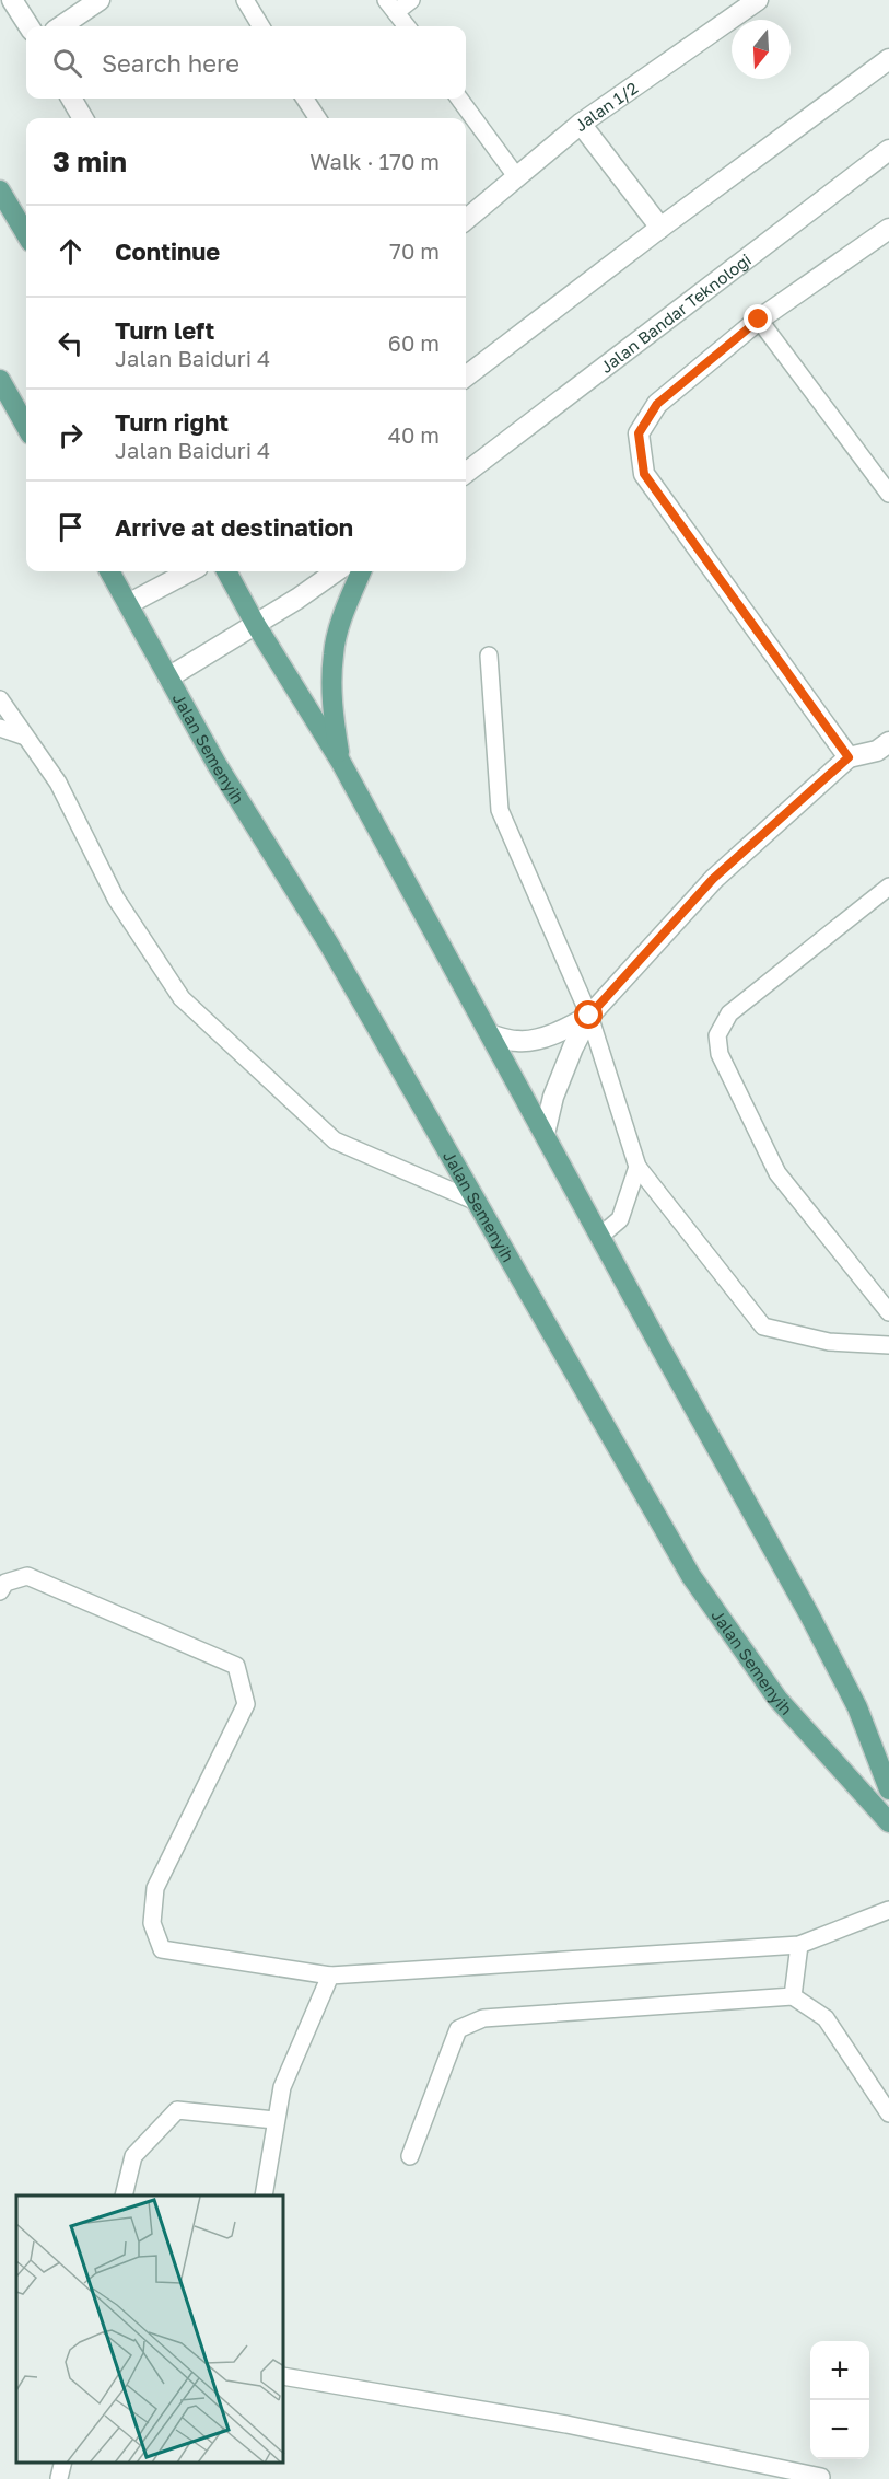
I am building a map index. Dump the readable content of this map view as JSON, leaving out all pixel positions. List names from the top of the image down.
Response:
{
  "streets": {
    "main road": ["Jalan Semenyih"],
    "street": ["Jalan 1/2", "Jalan Bandar Teknologi"]
  },
  "north": "bottom",
  "page": {
    "search": "Search here",
    "heading": ["3 min", "Walk · 170 m"],
    "list": [
      ["Continue", "70 m"],
      ["Turn left", "Jalan Baiduri 4", "60 m"],
      ["Turn right", "Jalan Baiduri 4", "40 m"],
      "Arrive at destination"
    ],
    "map_buttons": ["+", "−"]
  }
}
